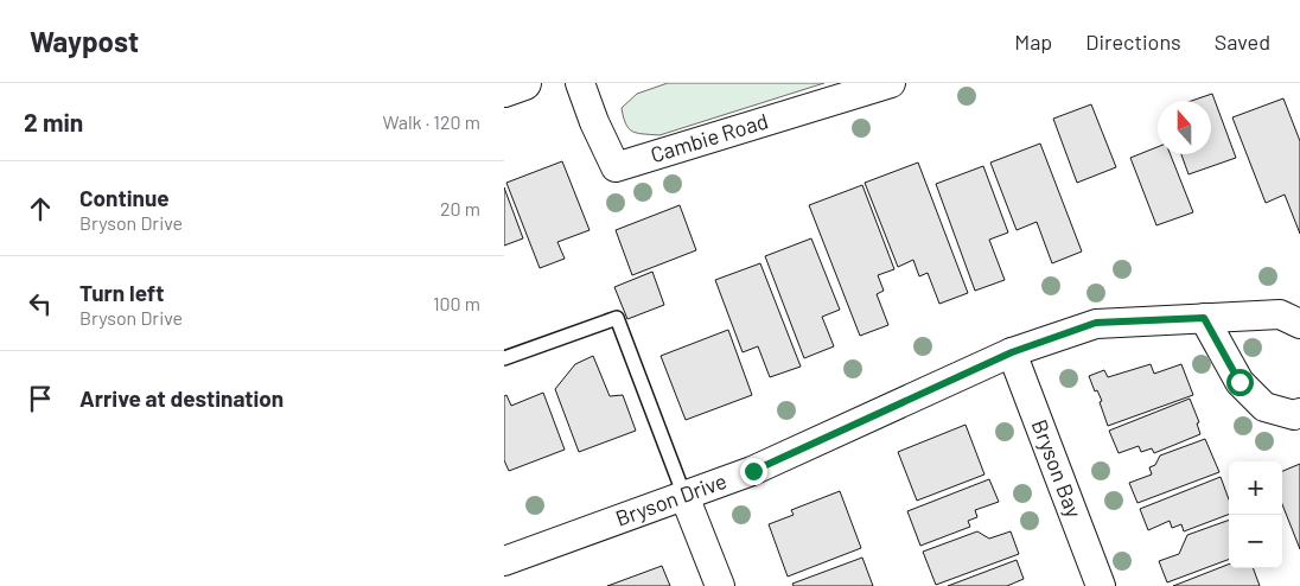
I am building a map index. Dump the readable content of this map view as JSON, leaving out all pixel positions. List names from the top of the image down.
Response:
{
  "streets": {
    "street": ["Cambie Road", "Bryson Bay", "Bryson Drive"]
  },
  "crossings": [
    ["Bryson Bay", "Bryson Drive"]
  ],
  "north": "top",
  "page": {
    "header": "Waypost",
    "nav": ["Map", "Directions", "Saved"],
    "heading": ["2 min", "Walk · 120 m"],
    "list": [
      ["Continue", "Bryson Drive", "20 m"],
      ["Turn left", "Bryson Drive", "100 m"],
      "Arrive at destination"
    ],
    "map_buttons": ["+", "−"]
  }
}
